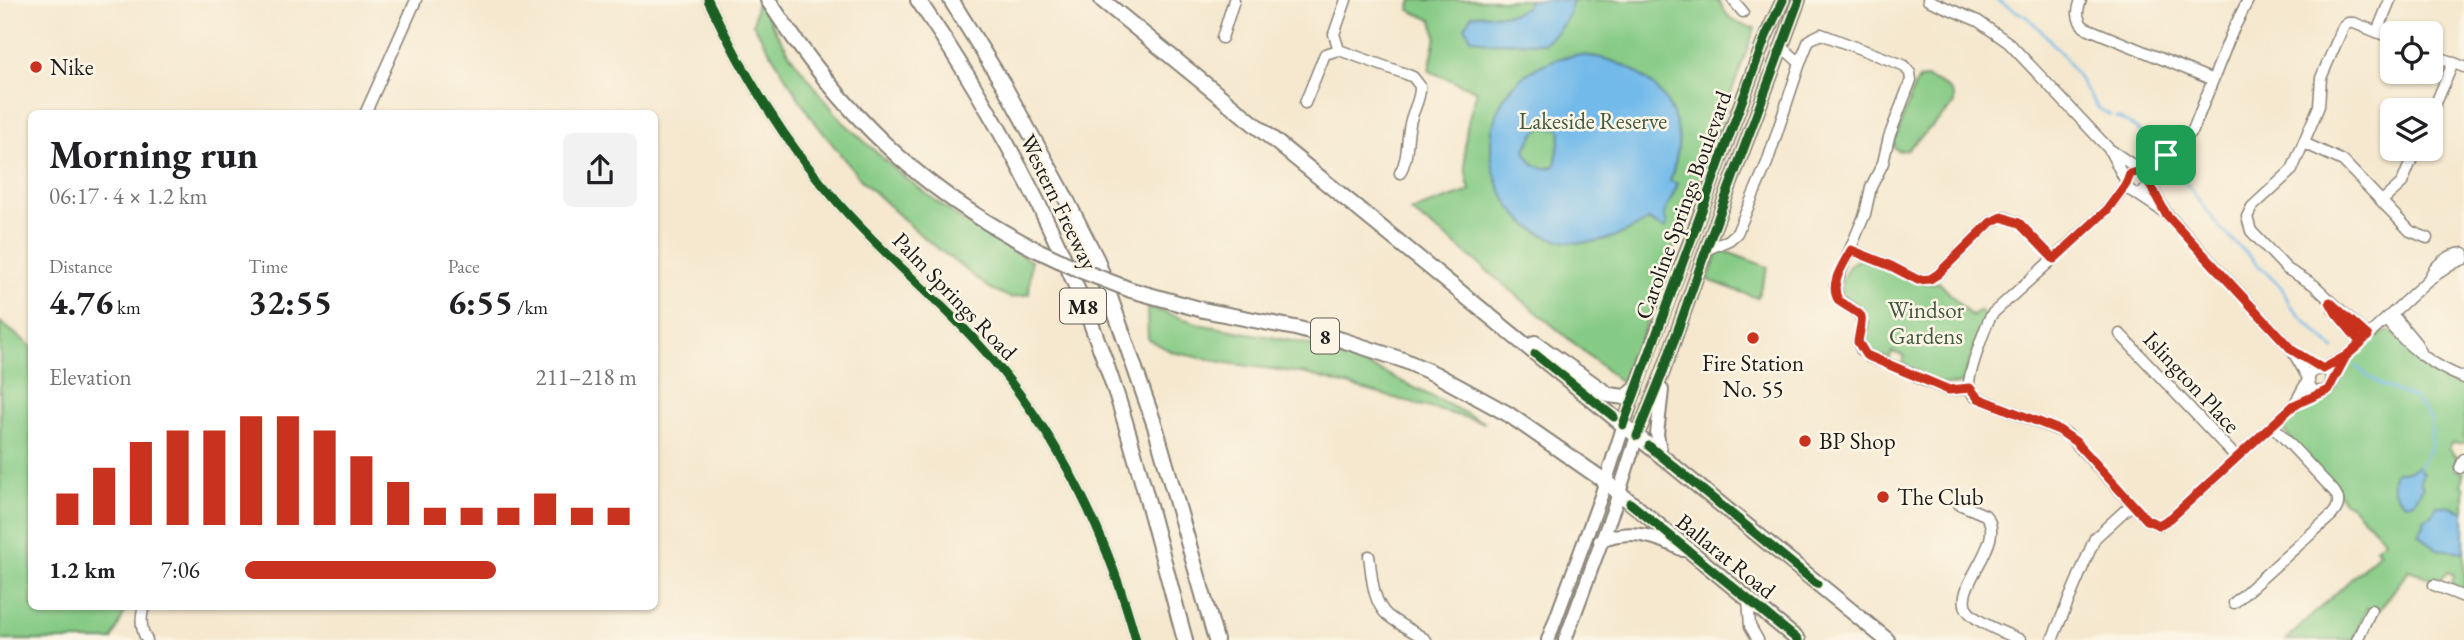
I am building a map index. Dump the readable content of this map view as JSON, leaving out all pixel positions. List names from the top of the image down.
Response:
{
  "streets": {
    "highway": [
      "Western Freeway",
      "M8",
      "8",
      "Ballarat Road"
    ],
    "main road": ["Caroline Springs Boulevard"],
    "street": ["Palm Springs Road", "Islington Place"]
  },
  "crossings": [
    ["Caroline Springs Boulevard", "8"],
    ["Caroline Springs Boulevard", "Ballarat Road"],
    ["8", "Ballarat Road"]
  ],
  "parks": ["Lakeside Reserve", "Windsor Gardens"],
  "places": [
    "Nike",
    "Fire Station No. 55",
    "BP Shop",
    "The Club"
  ],
  "page": {
    "heading": ["Morning run", "06:17 · 4 × 1.2 km"],
    "stats": [
      ["Distance", "4.76 km"],
      ["Time", "32:55"],
      ["Pace", "6:55 /km"]
    ],
    "chart": ["Elevation", "211–218 m"],
    "list": [
      {
        "name": "1.2 km",
        "note": "7:06"
      }
    ]
  }
}
